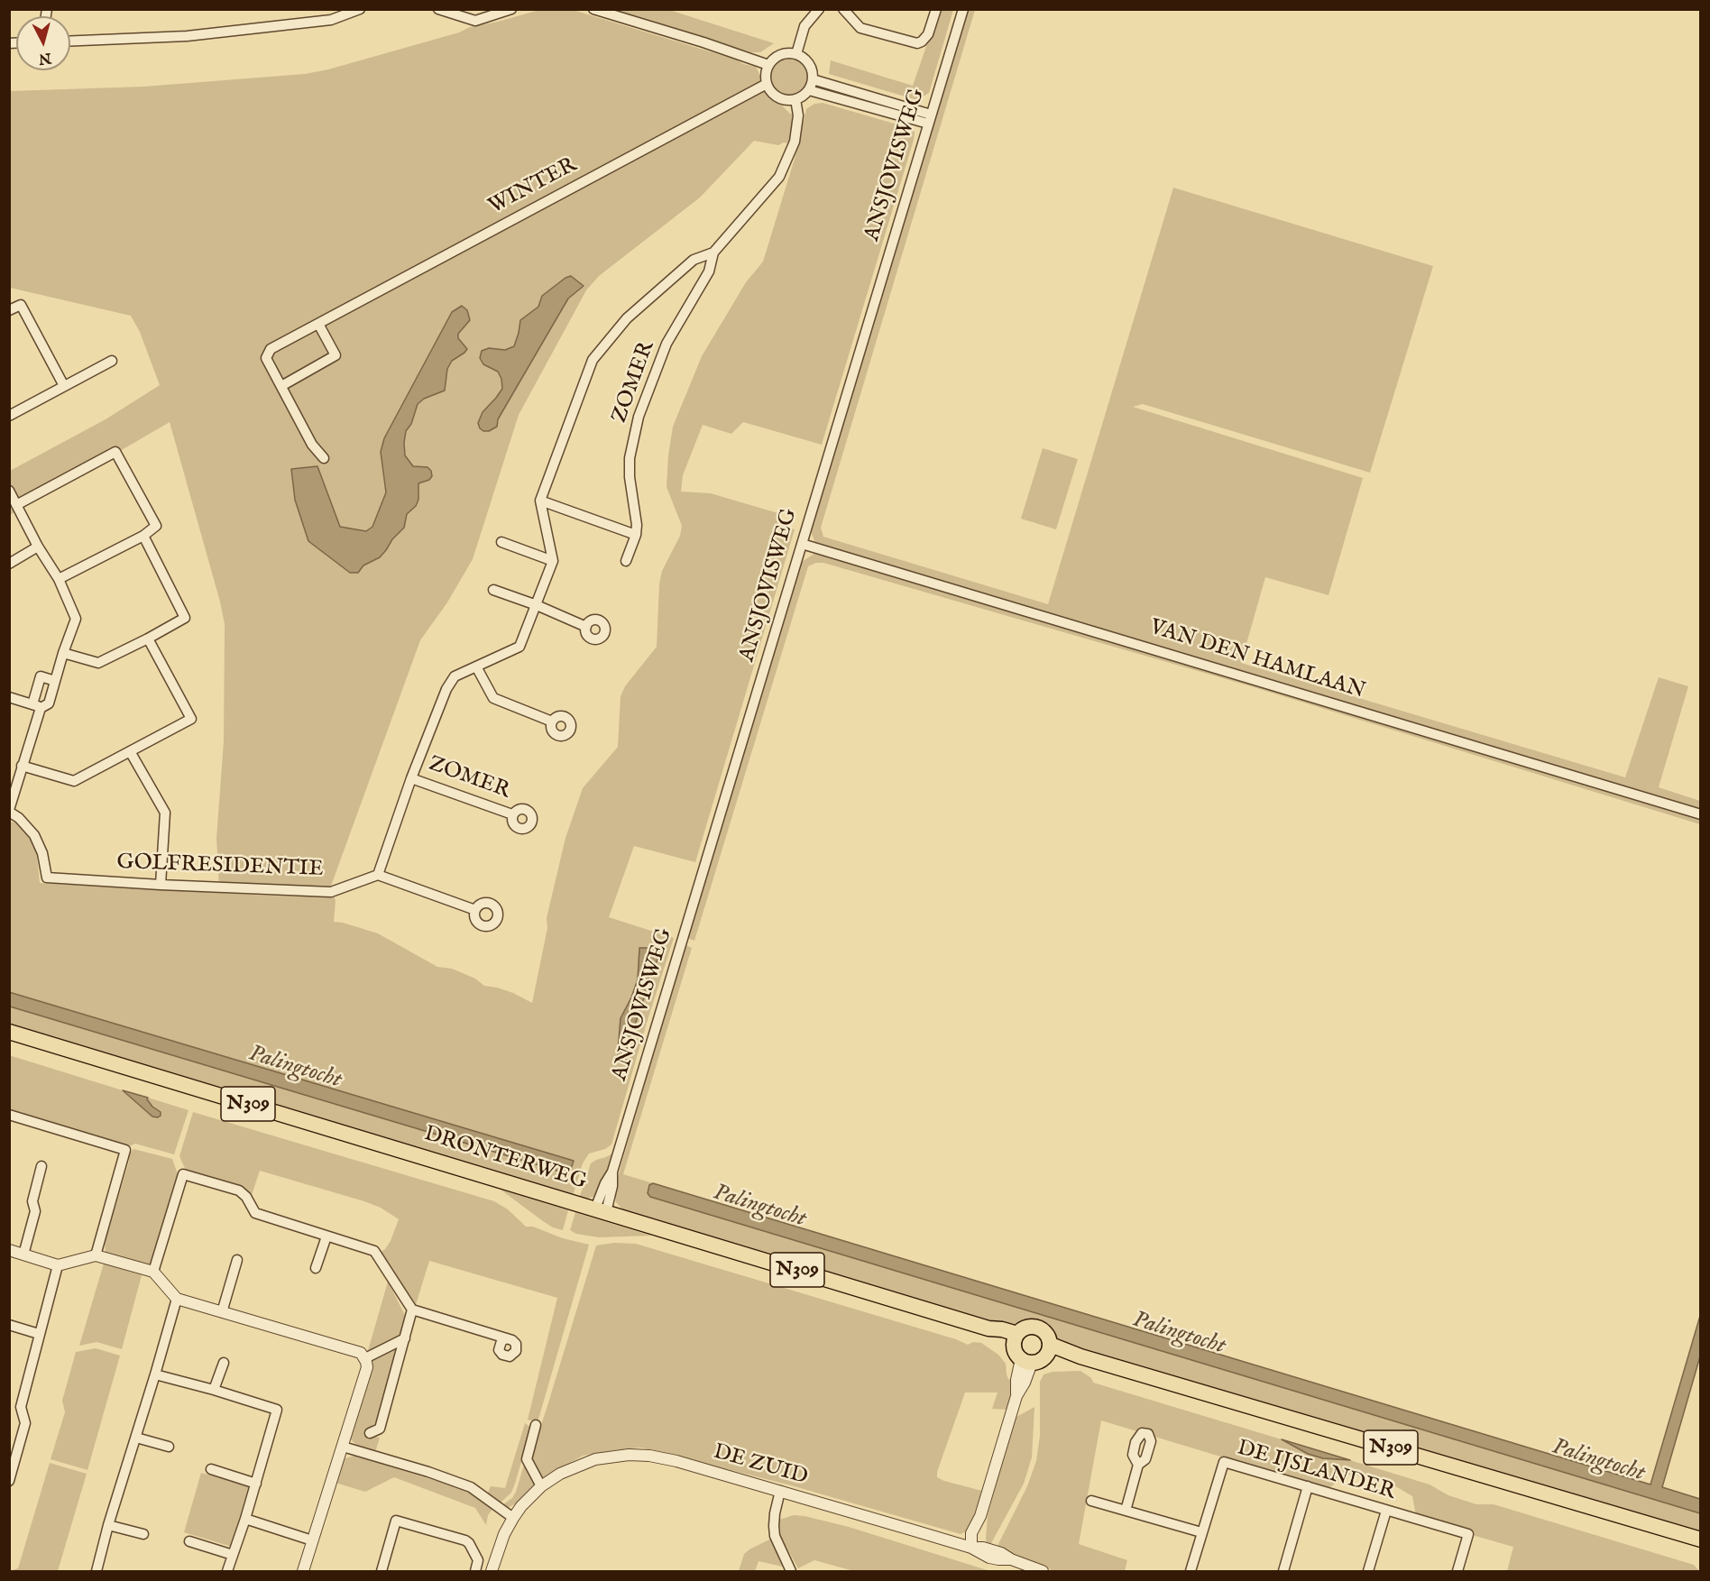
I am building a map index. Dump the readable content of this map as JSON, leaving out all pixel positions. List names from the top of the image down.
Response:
{
  "streets": {
    "main road": ["N309", "DRONTERWEG"],
    "street": [
      "ANSJOVISWEG",
      "WINTER",
      "ZOMER",
      "VAN DEN HAMLAAN",
      "GOLFRESIDENTIE",
      "DE ZUID",
      "DE IJSLANDER"
    ]
  },
  "crossings": [
    ["ANSJOVISWEG", "VAN DEN HAMLAAN"],
    ["ANSJOVISWEG", "DRONTERWEG"],
    ["N309", "DRONTERWEG"]
  ],
  "water": ["Palingtocht"],
  "north": "bottom"
}
